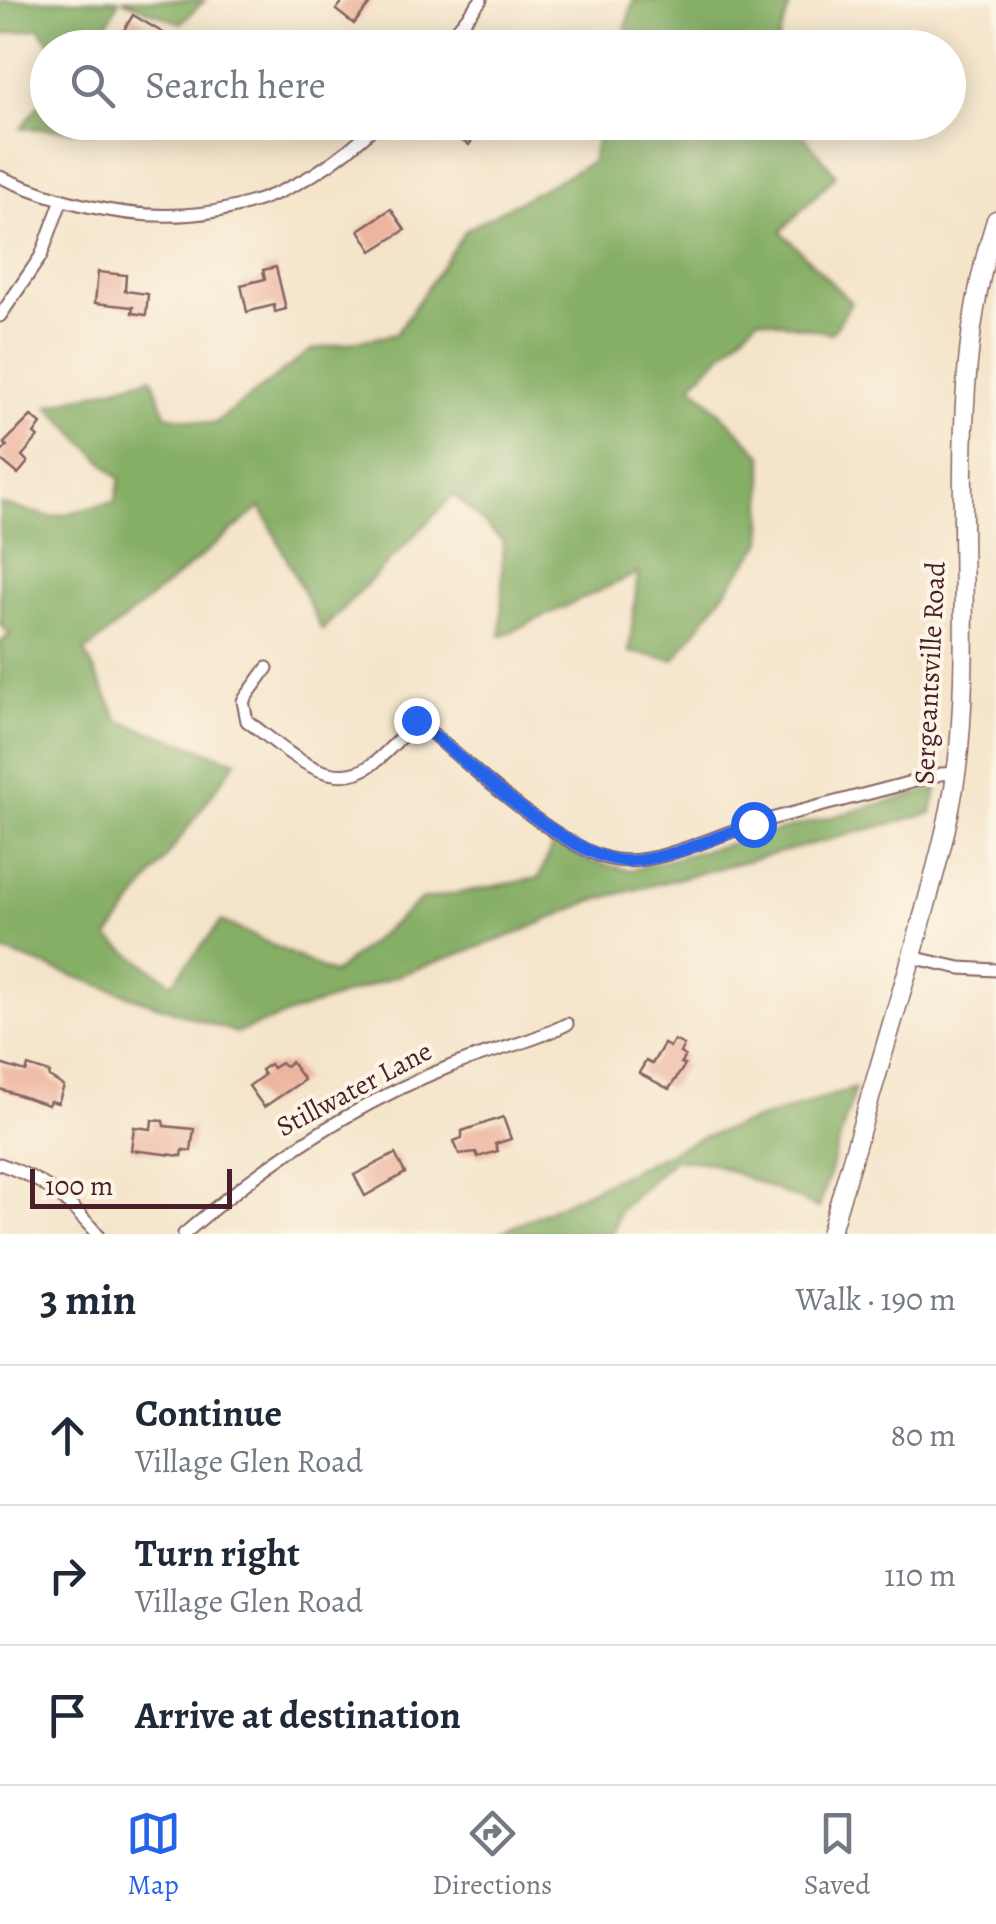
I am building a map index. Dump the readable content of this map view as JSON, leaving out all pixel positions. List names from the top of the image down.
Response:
{
  "streets": {
    "main road": ["Sergeantsville Road"],
    "street": ["Stillwater Lane"]
  },
  "scale_bar": "100 m",
  "page": {
    "search": "Search here",
    "scale": "100 m",
    "heading": ["3 min", "Walk · 190 m"],
    "list": [
      ["Continue", "Village Glen Road", "80 m"],
      ["Turn right", "Village Glen Road", "110 m"],
      "Arrive at destination"
    ],
    "nav": ["Map", "Directions", "Saved"]
  }
}
